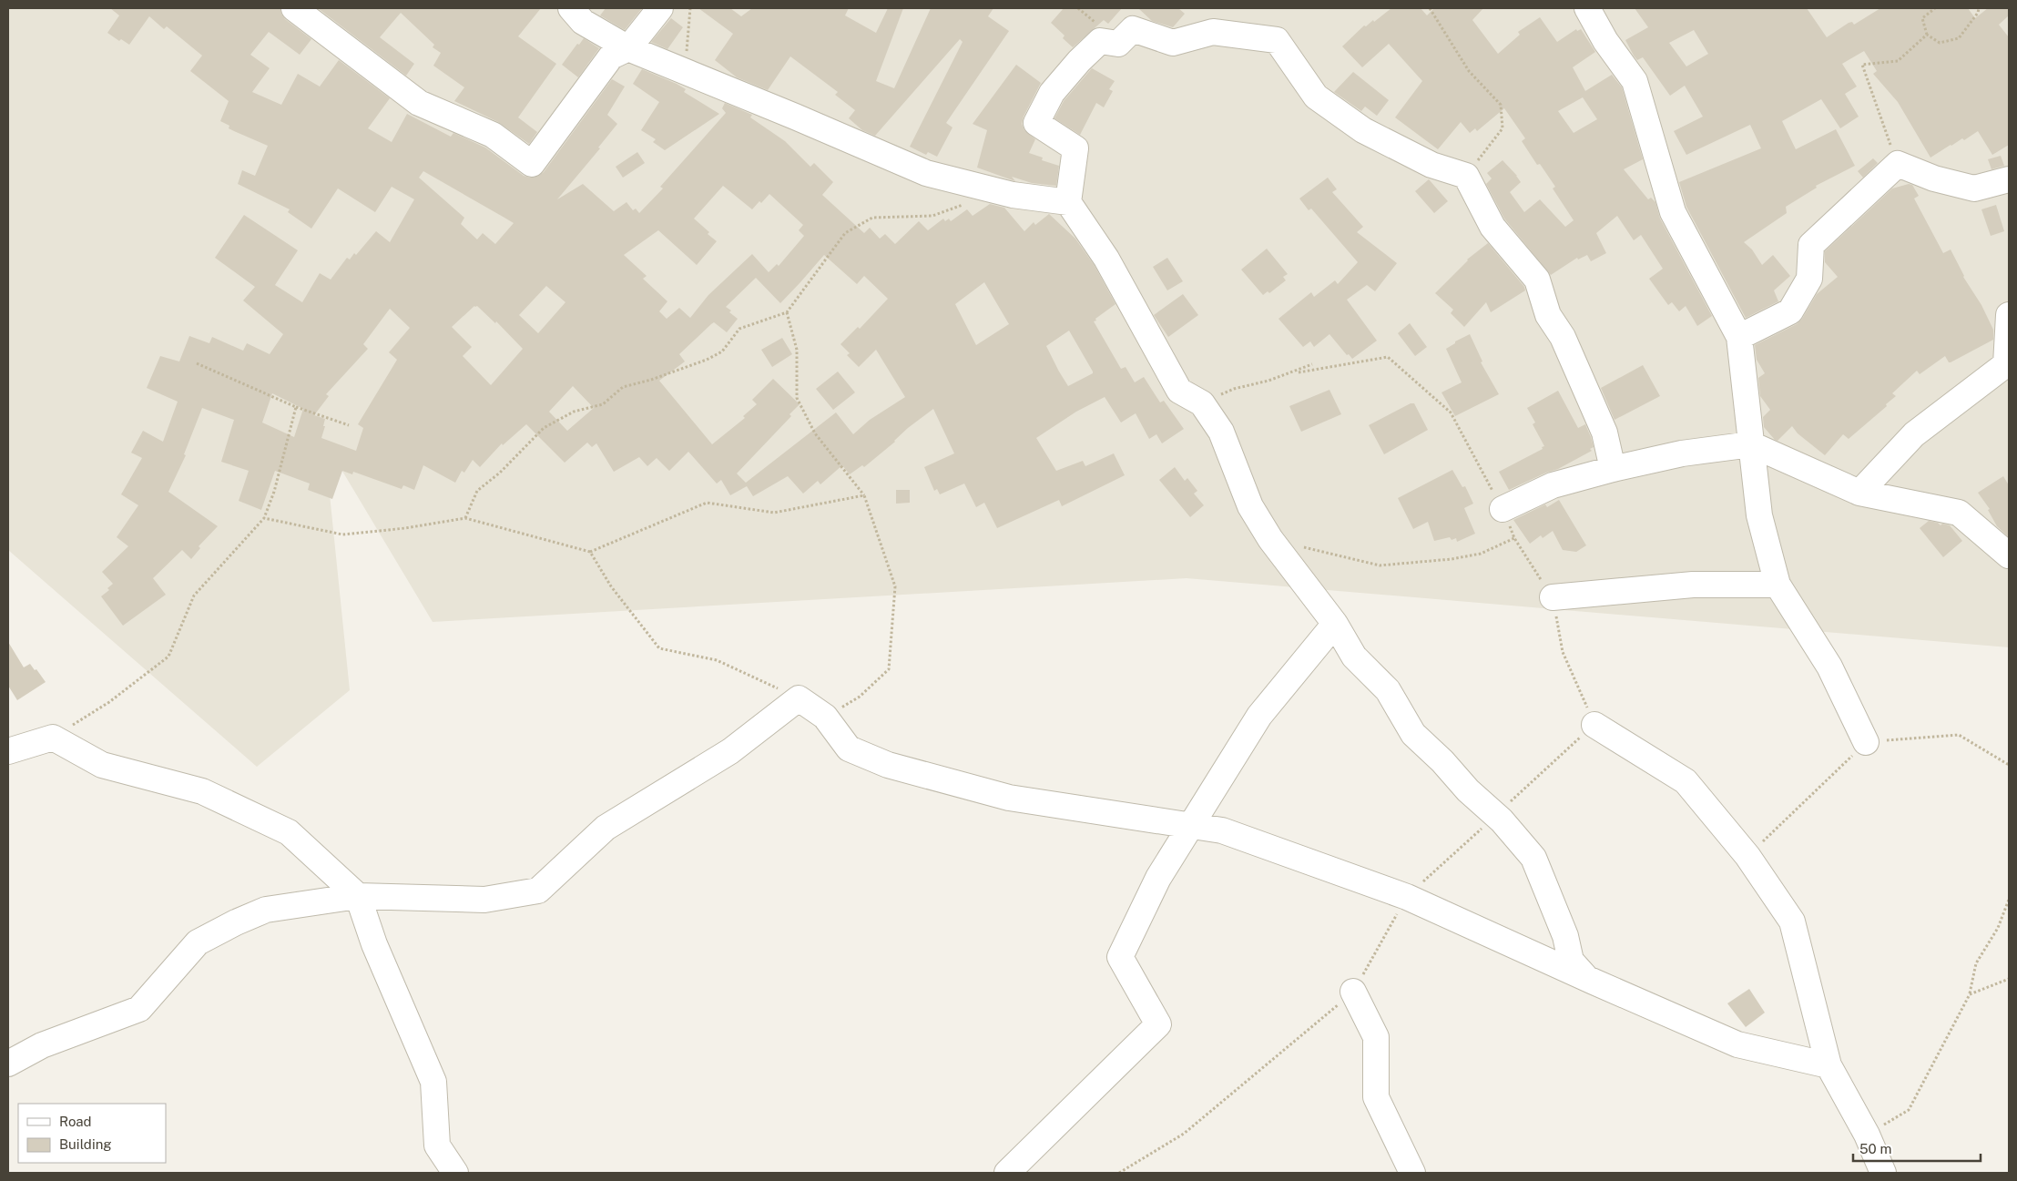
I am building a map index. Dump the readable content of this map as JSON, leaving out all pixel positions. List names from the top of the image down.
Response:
{
  "legend": ["Road", "Building"],
  "scale_bar": "50 m"
}
